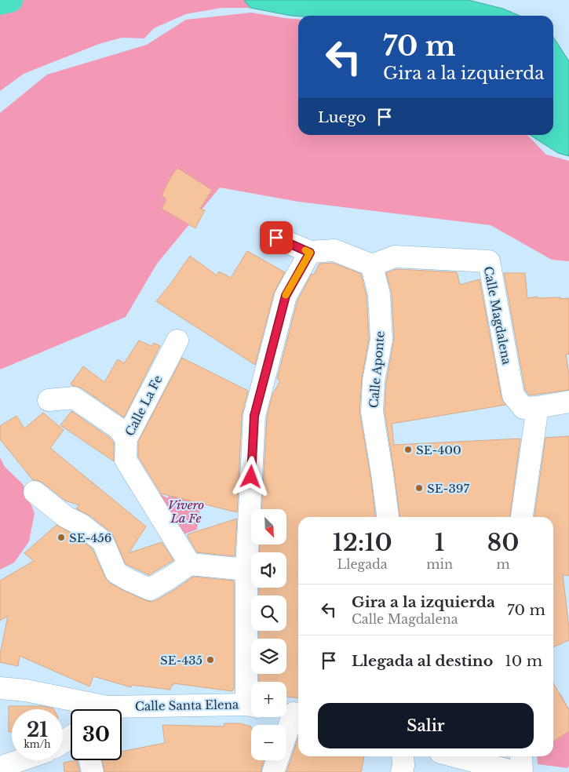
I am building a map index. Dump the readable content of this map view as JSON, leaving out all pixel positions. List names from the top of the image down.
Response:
{
  "streets": {
    "street": [
      "Calle Magdalena",
      "Calle Aponte",
      "Calle La Fe",
      "Calle Santa Elena"
    ]
  },
  "crossings": [
    ["Calle Magdalena", "Calle Aponte"]
  ],
  "parks": ["Vivero La Fe"],
  "places": [
    "SE-400",
    "SE-397",
    "SE-456",
    "SE-435"
  ],
  "north": "bottom right",
  "page": {
    "turn": ["70 m", "Gira a la izquierda"],
    "then": "Luego",
    "map_buttons": ["+", "−"],
    "eta": [
      "12:10",
      "Llegada",
      "1",
      "min",
      "80",
      "m"
    ],
    "list": [
      {
        "name": "Gira a la izquierda",
        "note": "Calle Magdalena",
        "value": "70 m"
      },
      {
        "name": "Llegada al destino",
        "value": "10 m"
      }
    ],
    "buttons": "Salir",
    "speed": "21 km/h",
    "limit": "30"
  }
}
